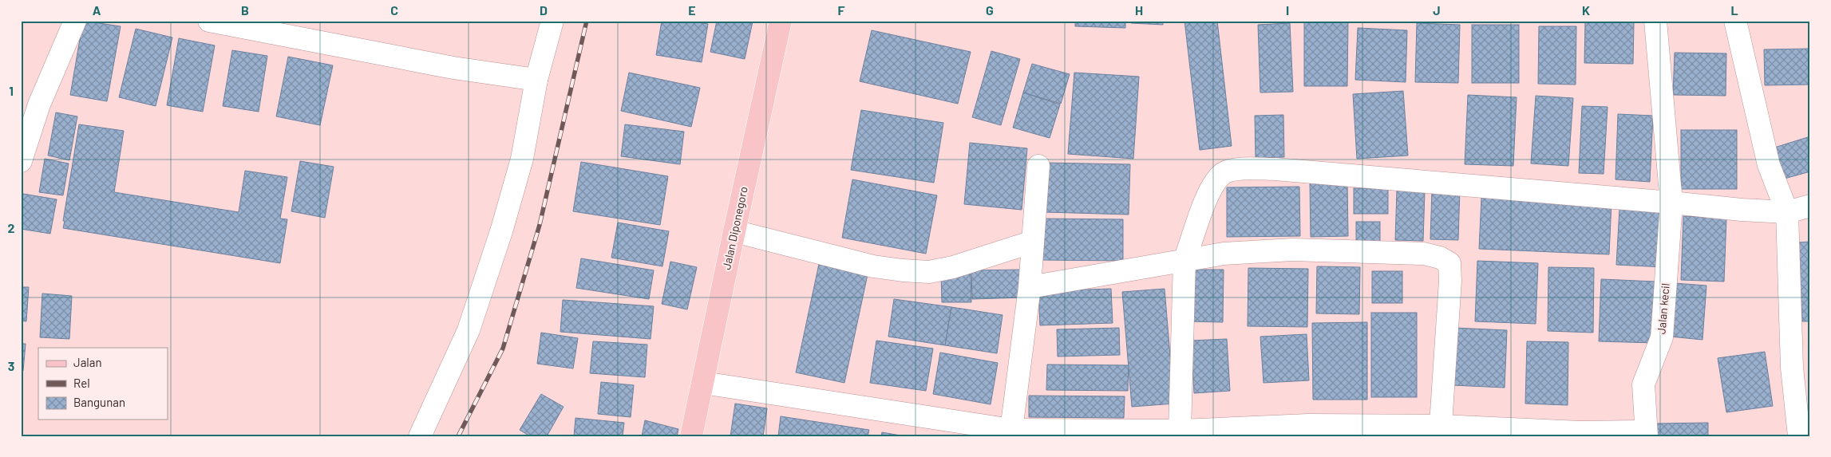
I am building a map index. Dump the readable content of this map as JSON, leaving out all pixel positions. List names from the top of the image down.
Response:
{
  "streets": {
    "main road": ["Jalan Diponegoro"],
    "street": ["Jalan kecil"]
  },
  "legend": ["Jalan", "Rel", "Bangunan"],
  "grid": {
    "columns": [
      "A",
      "B",
      "C",
      "D",
      "E",
      "F",
      "G",
      "H",
      "I",
      "J",
      "K",
      "L"
    ],
    "rows": ["1", "2", "3"]
  }
}
